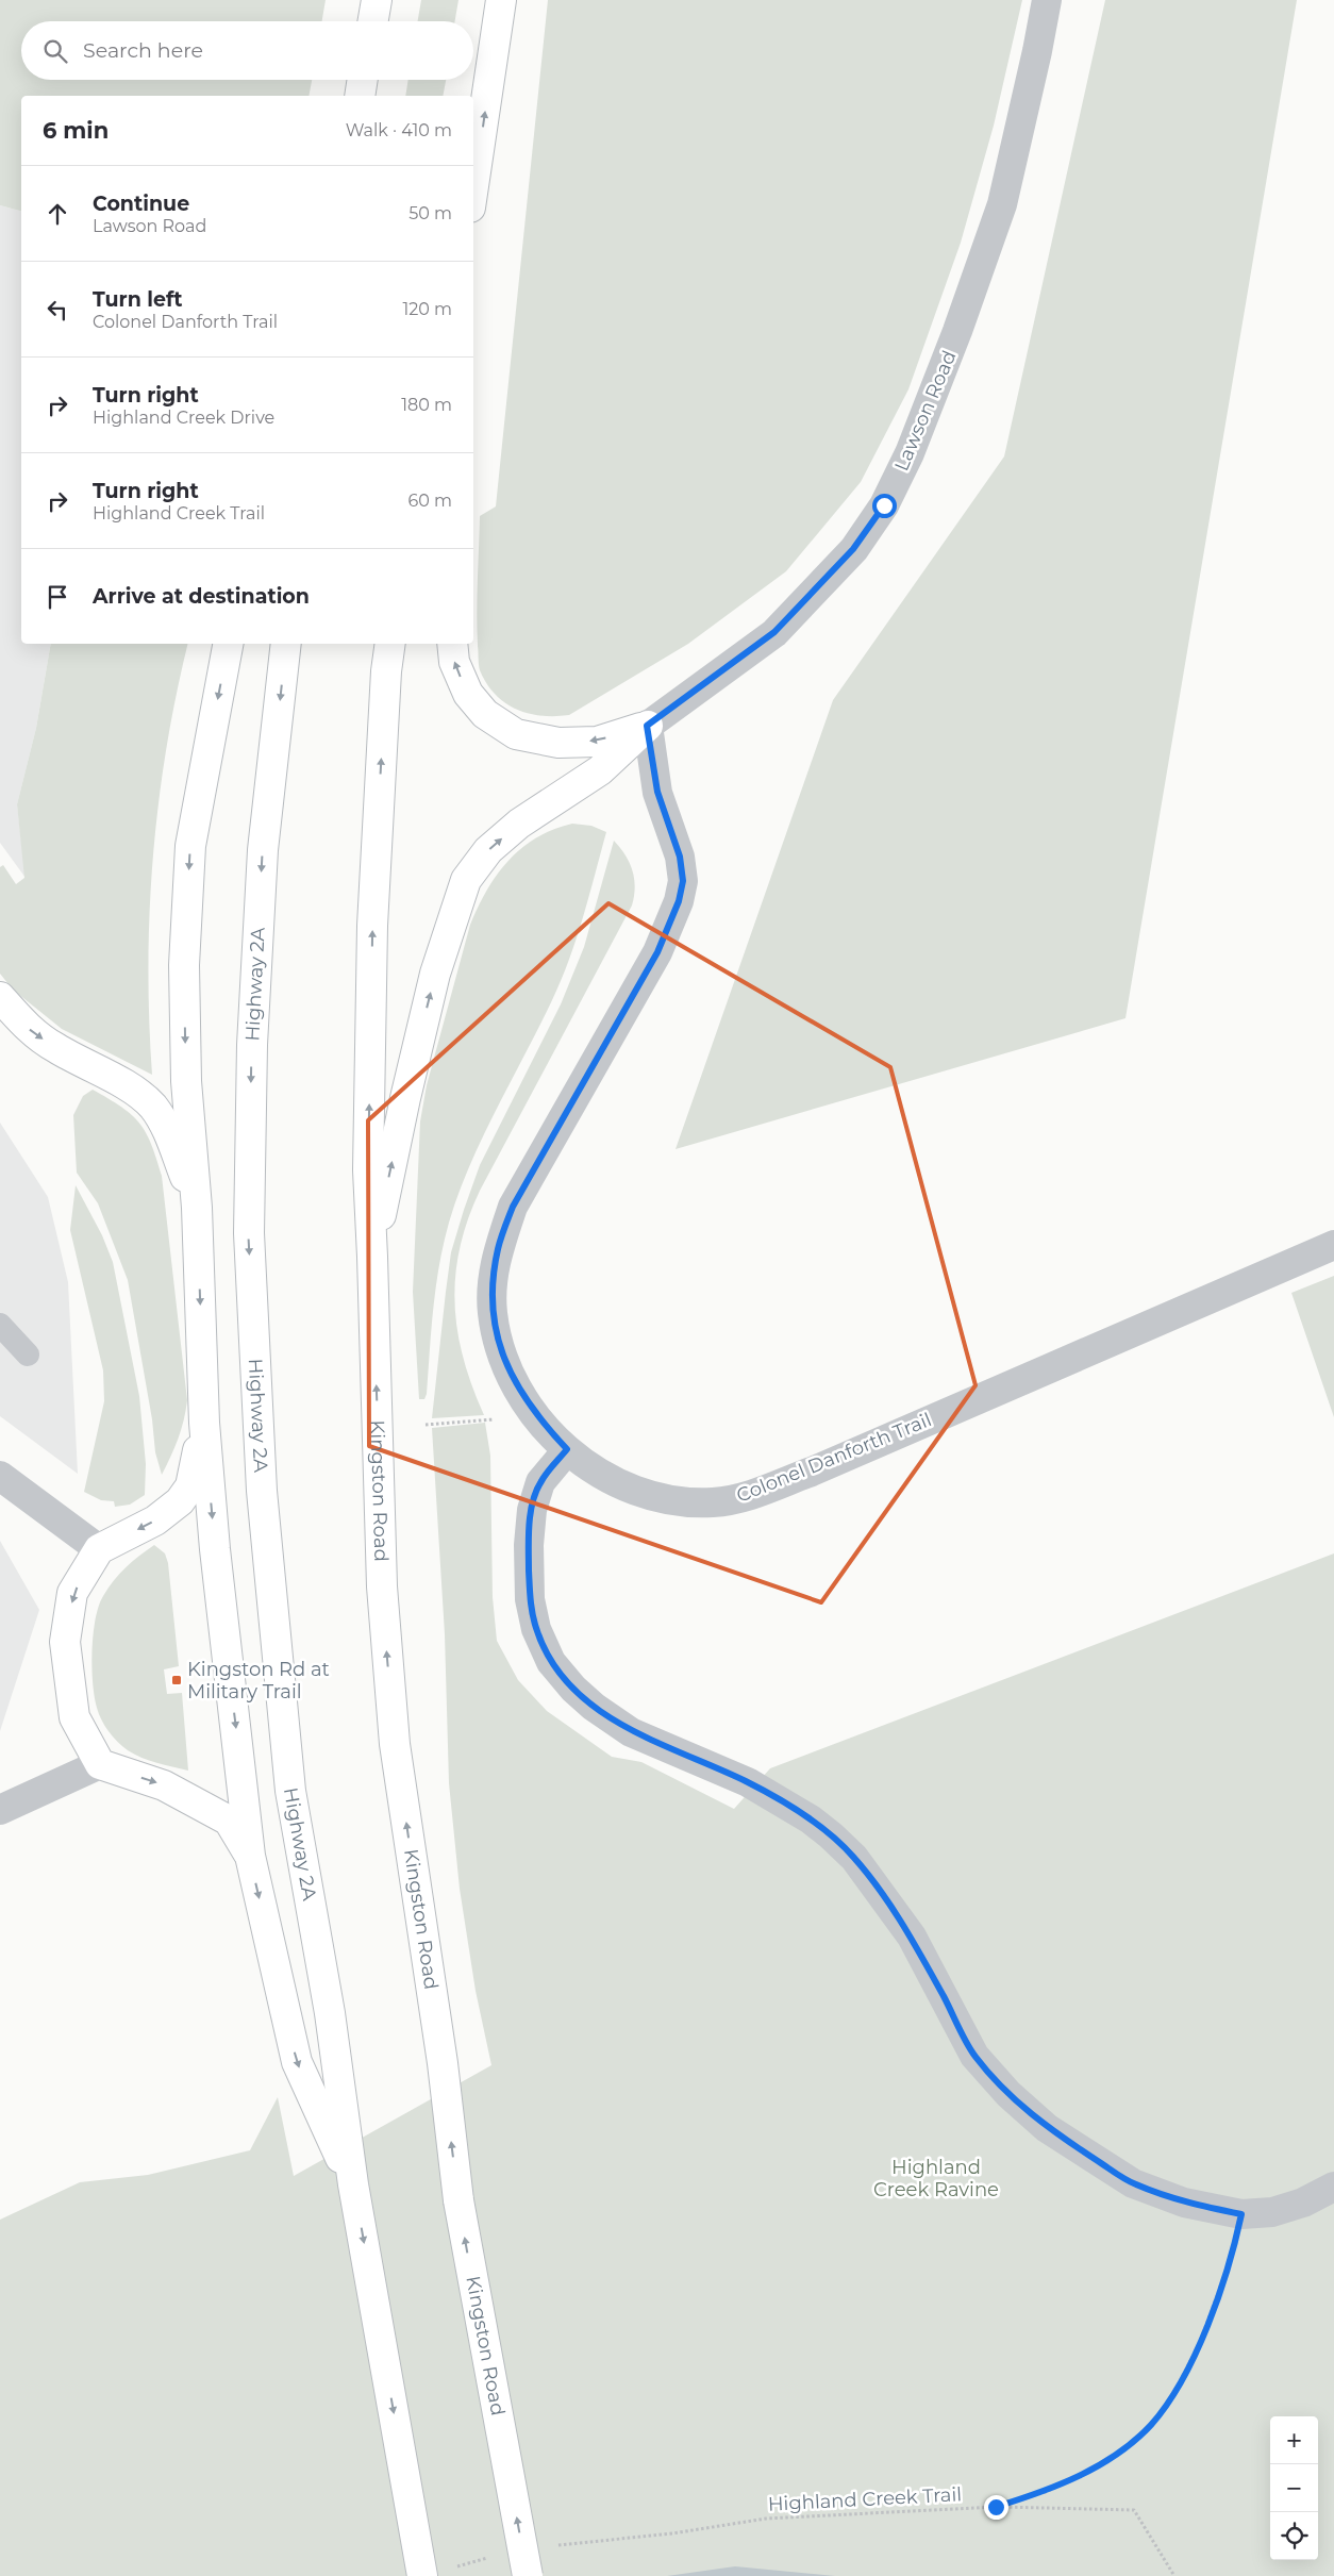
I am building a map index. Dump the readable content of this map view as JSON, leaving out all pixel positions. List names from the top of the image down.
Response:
{
  "streets": {
    "main road": ["Highway 2A", "Kingston Road"],
    "street": ["Lawson Road", "Colonel Danforth Trail"],
    "path": ["Highland Creek Trail"]
  },
  "crossings": [
    ["Lawson Road", "Colonel Danforth Trail"]
  ],
  "parks": ["Highland Creek Ravine"],
  "places": {
    "transit": ["Kingston Rd at Military Trail"]
  },
  "page": {
    "search": "Search here",
    "heading": ["6 min", "Walk · 410 m"],
    "list": [
      ["Continue", "Lawson Road", "50 m"],
      ["Turn left", "Colonel Danforth Trail", "120 m"],
      ["Turn right", "Highland Creek Drive", "180 m"],
      ["Turn right", "Highland Creek Trail", "60 m"],
      "Arrive at destination"
    ],
    "map_buttons": ["+", "−"]
  }
}
